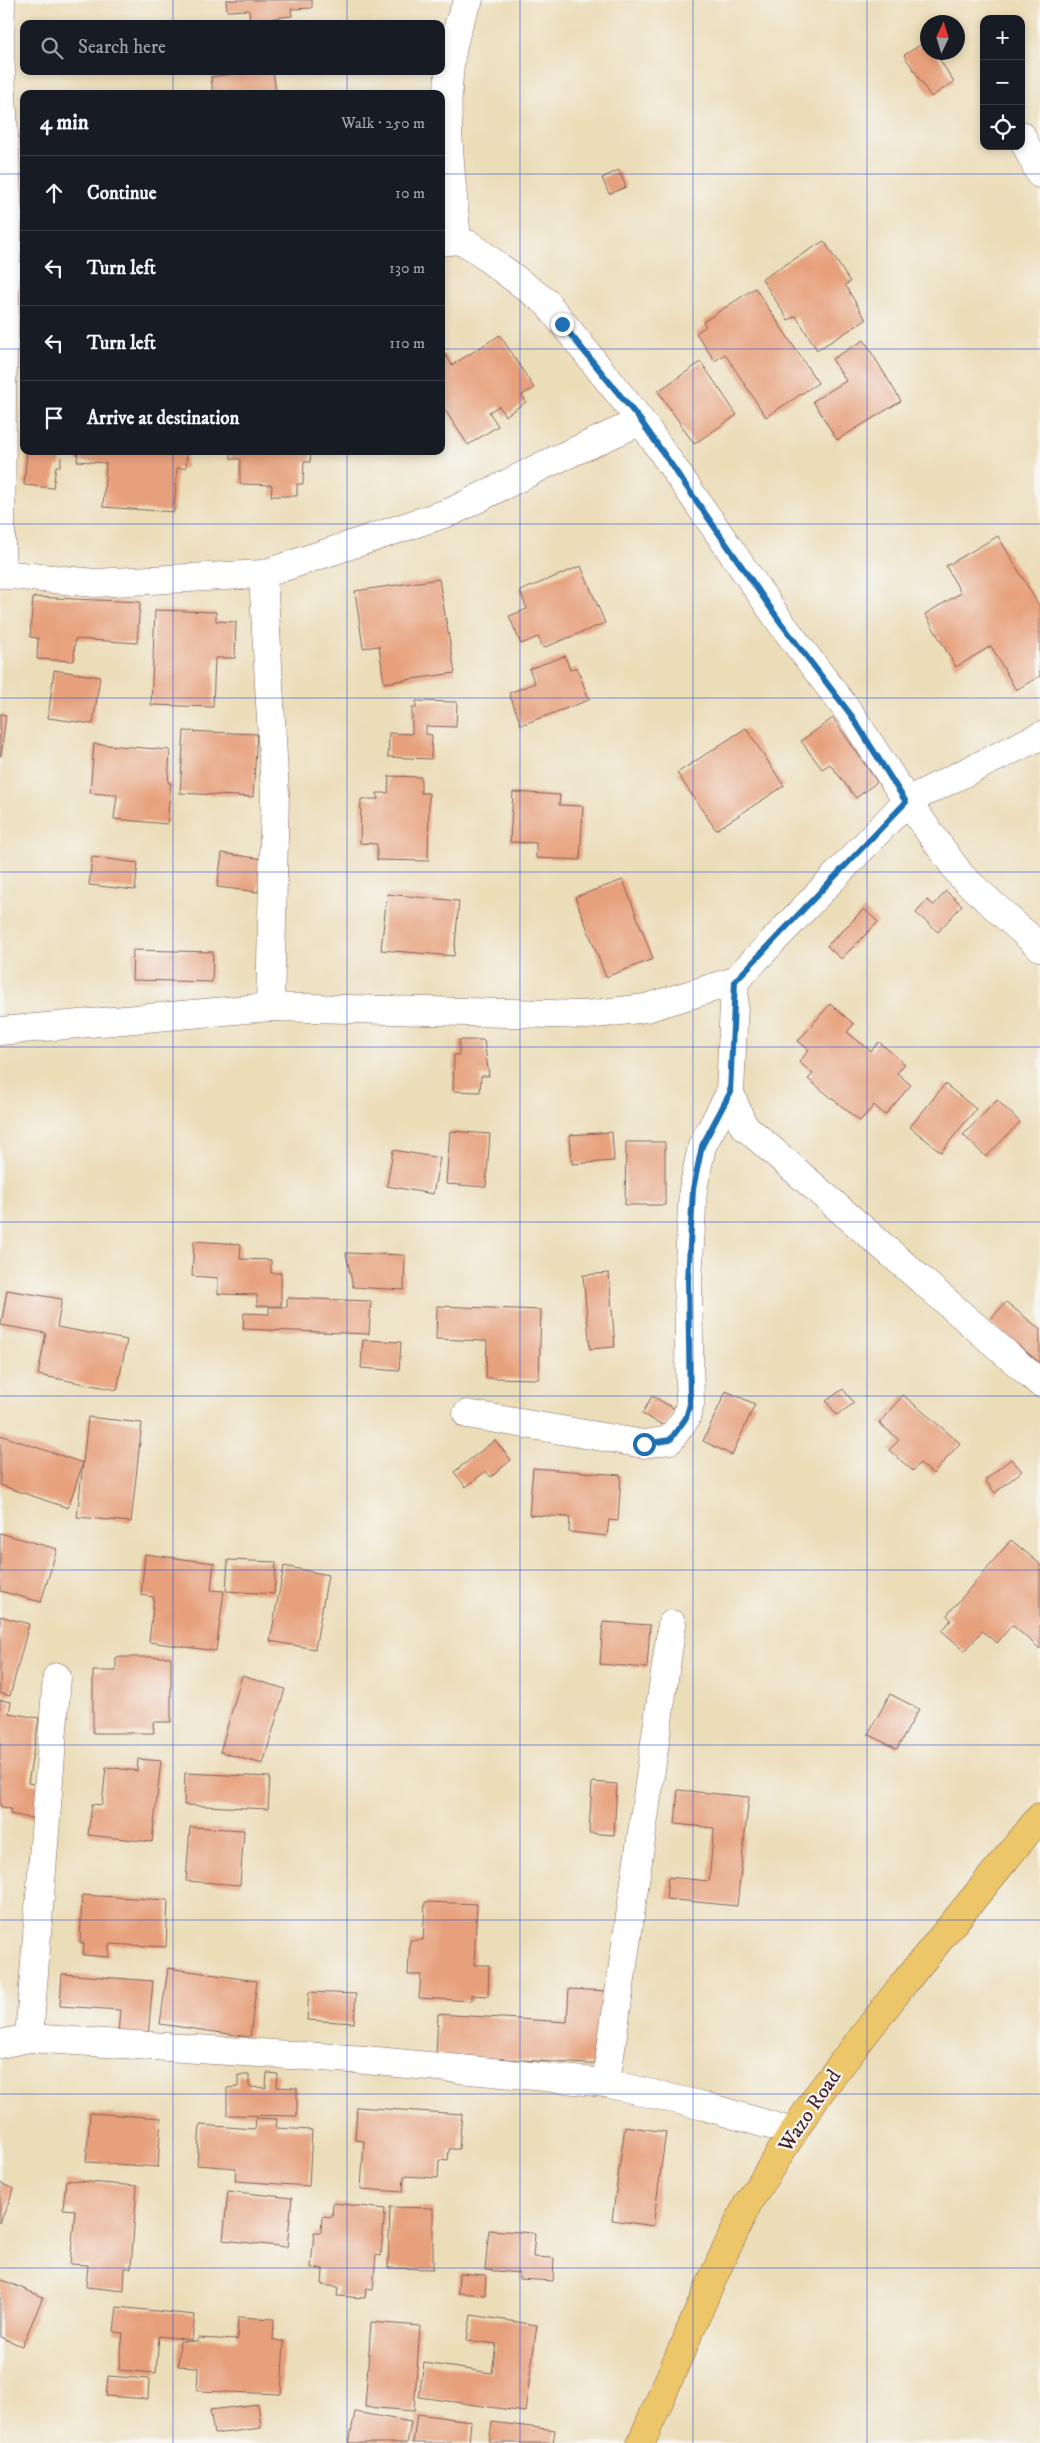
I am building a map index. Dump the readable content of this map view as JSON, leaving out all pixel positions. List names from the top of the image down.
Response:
{
  "streets": {
    "main road": ["Wazo Road"]
  },
  "north": "top",
  "page": {
    "map_buttons": ["+", "−"],
    "search": "Search here",
    "heading": ["4 min", "Walk · 250 m"],
    "list": [
      ["Continue", "10 m"],
      ["Turn left", "130 m"],
      ["Turn left", "110 m"],
      "Arrive at destination"
    ]
  }
}
